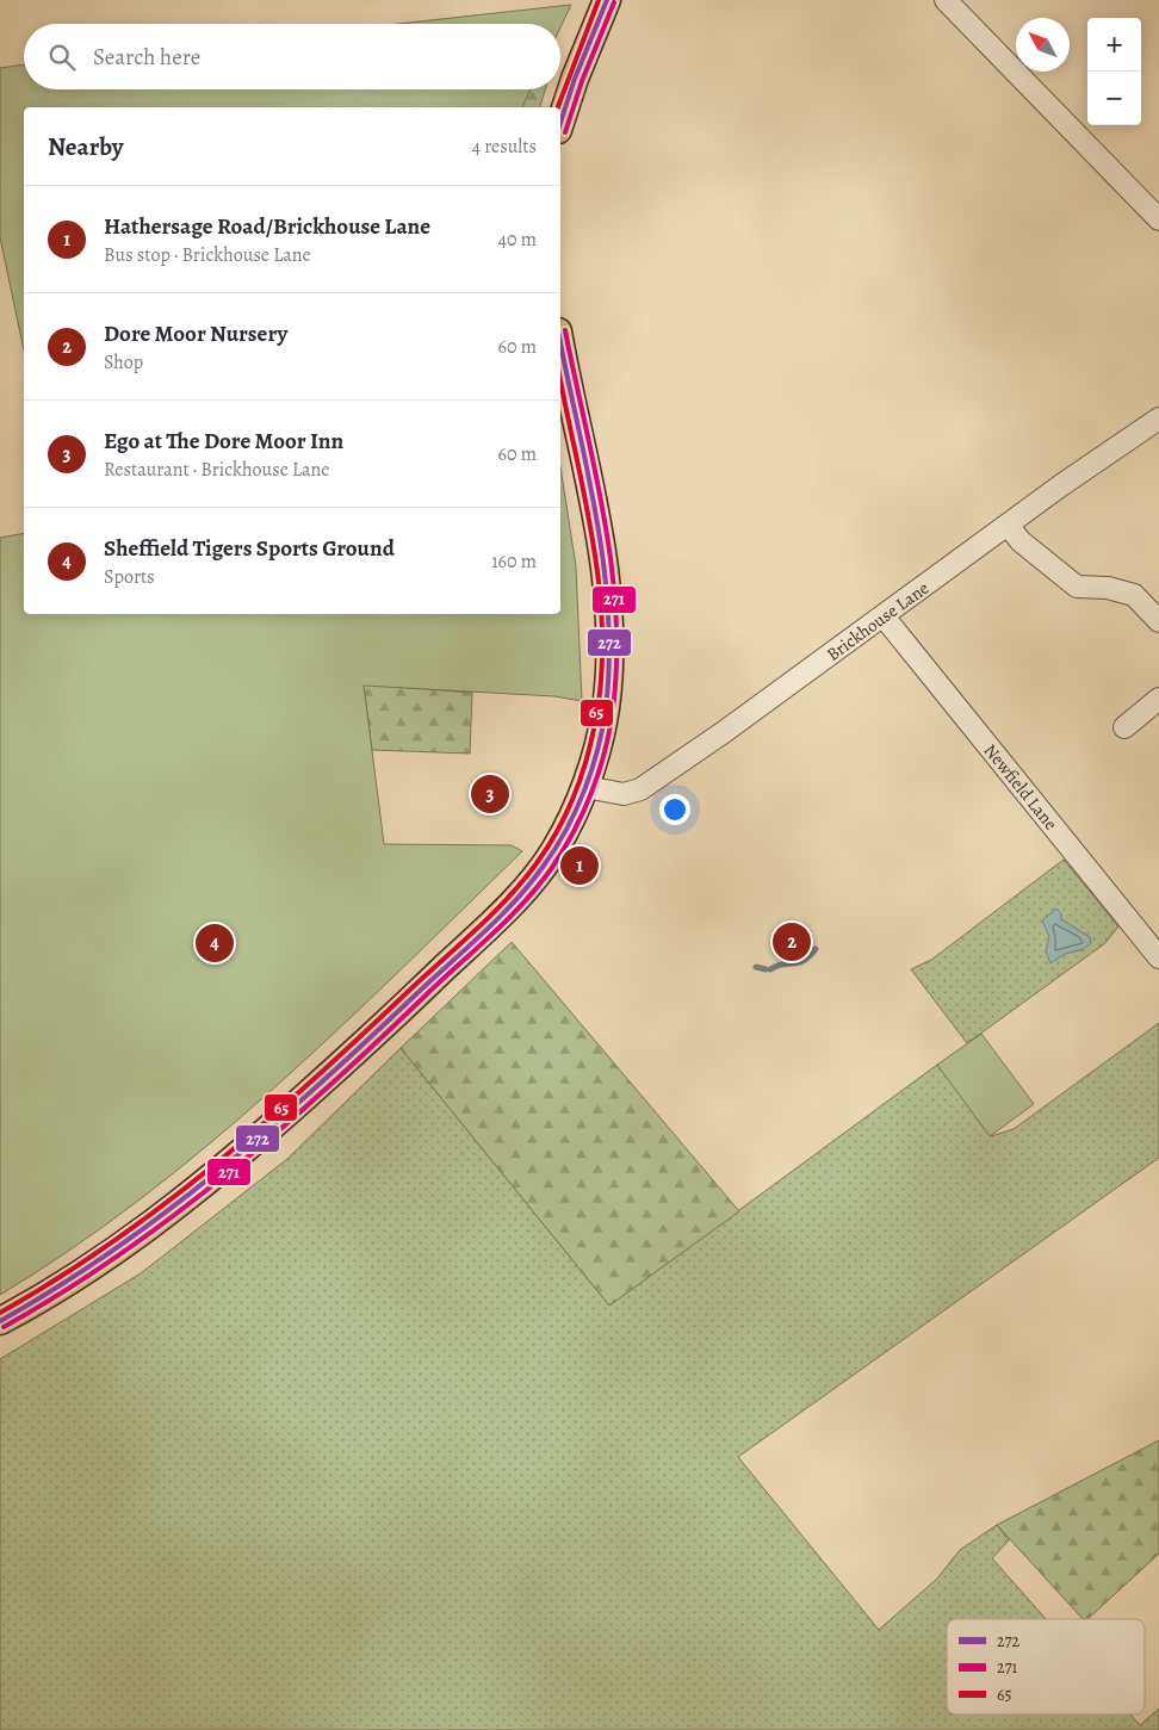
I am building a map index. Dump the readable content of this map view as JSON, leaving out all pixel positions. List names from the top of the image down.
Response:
{
  "streets": {
    "street": ["Brickhouse Lane", "Newfield Lane"]
  },
  "crossings": [
    ["Brickhouse Lane", "Newfield Lane"]
  ],
  "lines": ["transit line 272", "transit line 65", "transit line 271"],
  "legend": ["272", "271", "65"],
  "north": "top left",
  "page": {
    "map_buttons": ["+", "−"],
    "search": "Search here",
    "heading": ["Nearby", "4 results"],
    "list": [
      {
        "mark": "1",
        "name": "Hathersage Road/Brickhouse Lane",
        "note": "Bus stop · Brickhouse Lane",
        "value": "40 m"
      },
      {
        "mark": "2",
        "name": "Dore Moor Nursery",
        "note": "Shop",
        "value": "60 m"
      },
      {
        "mark": "3",
        "name": "Ego at The Dore Moor Inn",
        "note": "Restaurant · Brickhouse Lane",
        "value": "60 m"
      },
      {
        "mark": "4",
        "name": "Sheffield Tigers Sports Ground",
        "note": "Sports",
        "value": "160 m"
      }
    ],
    "pins": [
      "3",
      "1",
      "2",
      "4"
    ]
  }
}
